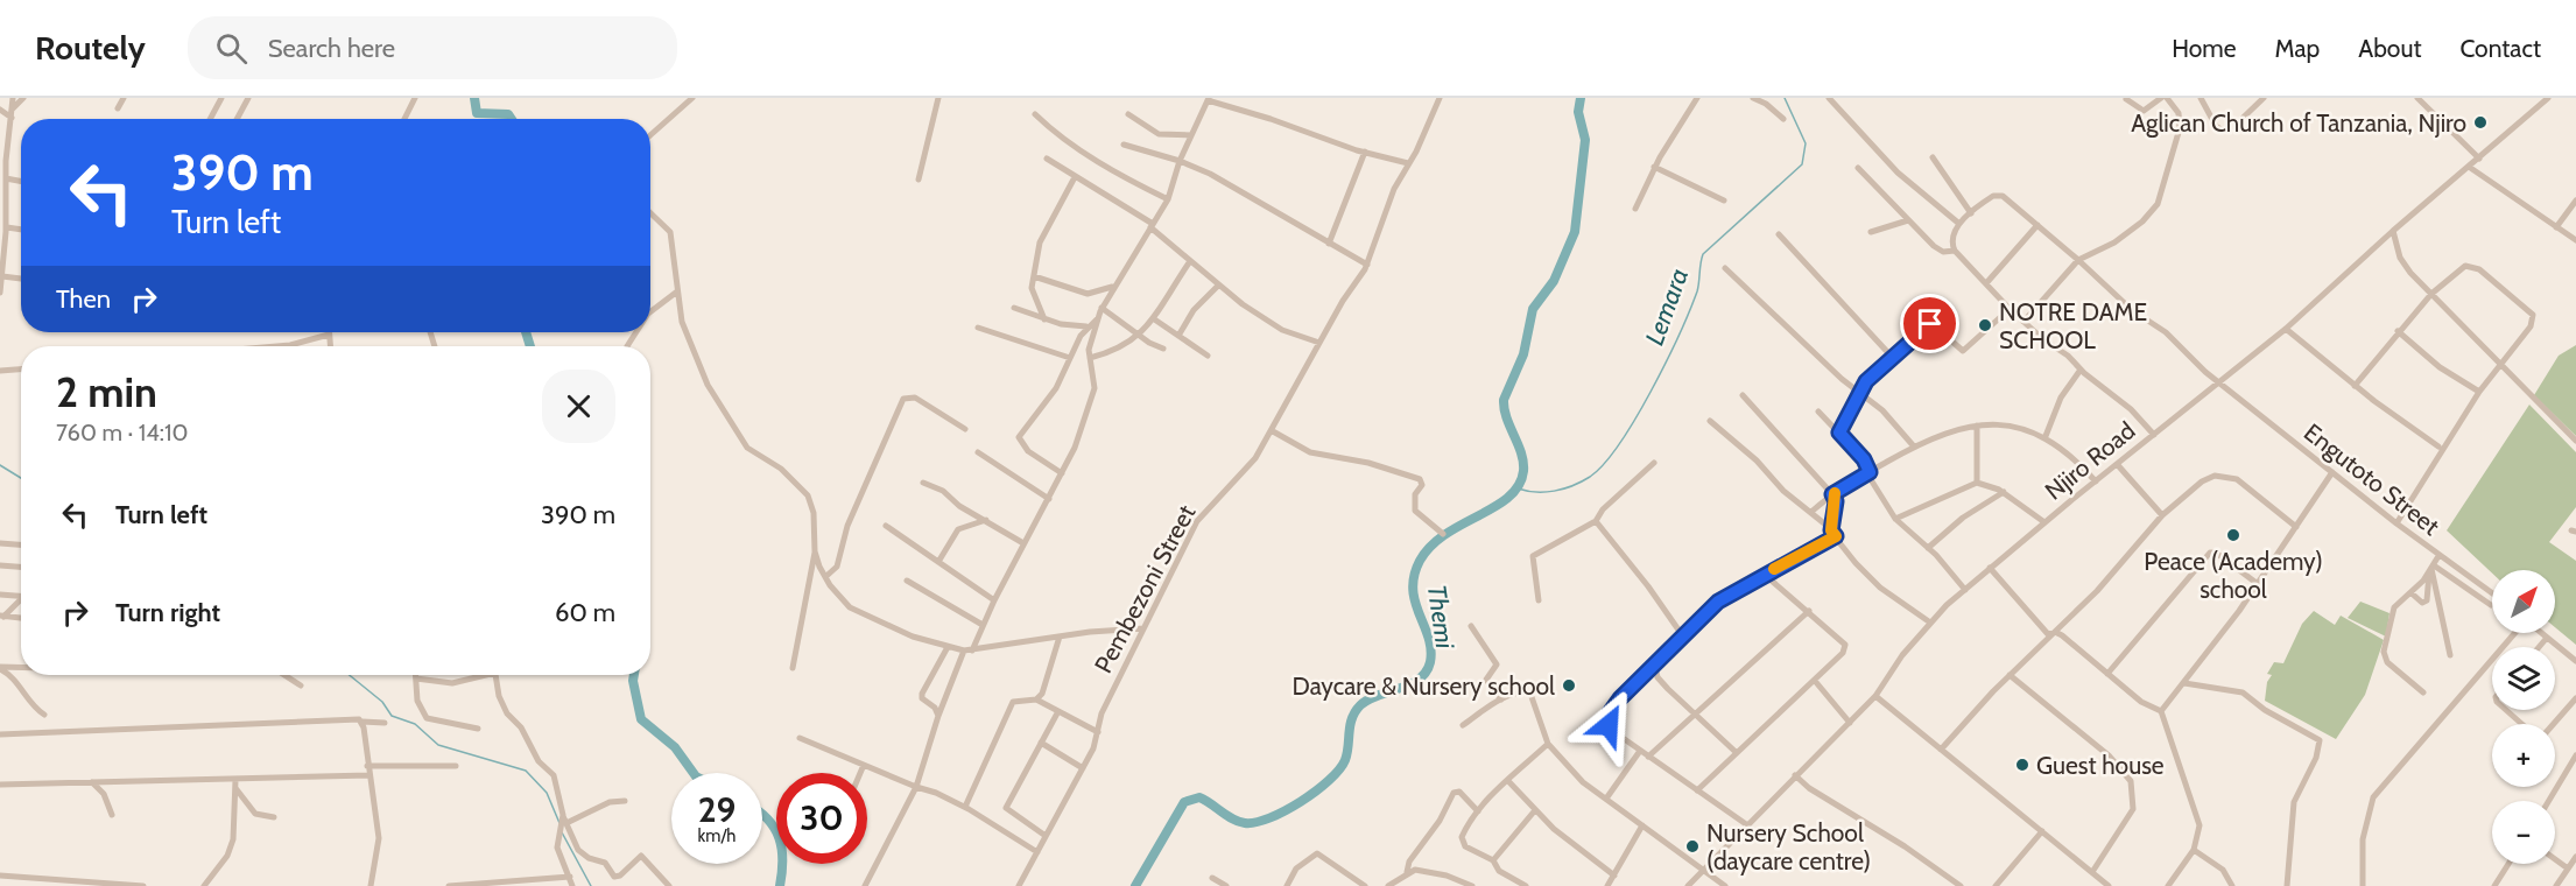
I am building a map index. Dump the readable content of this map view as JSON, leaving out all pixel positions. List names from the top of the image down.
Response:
{
  "streets": {
    "street": ["Njiro Road", "Engutoto Street", "Pembezoni Street"]
  },
  "crossings": [
    ["Njiro Road", "Engutoto Street"]
  ],
  "water": ["Lemara", "Themi"],
  "places": [
    "Aglican Church of Tanzania, Njiro",
    "NOTRE DAME SCHOOL",
    "Peace (Academy) school",
    "Daycare & Nursery school",
    "Guest house",
    "Nursery School (daycare centre)"
  ],
  "north": "top right",
  "page": {
    "header": "Routely",
    "search": "Search here",
    "nav": [
      "Home",
      "Map",
      "About",
      "Contact"
    ],
    "turn": ["390 m", "Turn left"],
    "then": "Then",
    "heading": ["2 min", "760 m · 14:10"],
    "list": [
      {
        "name": "Turn left",
        "value": "390 m"
      },
      {
        "name": "Turn right",
        "value": "60 m"
      }
    ],
    "map_buttons": ["+", "−"],
    "speed": "29 km/h",
    "limit": "30"
  }
}
